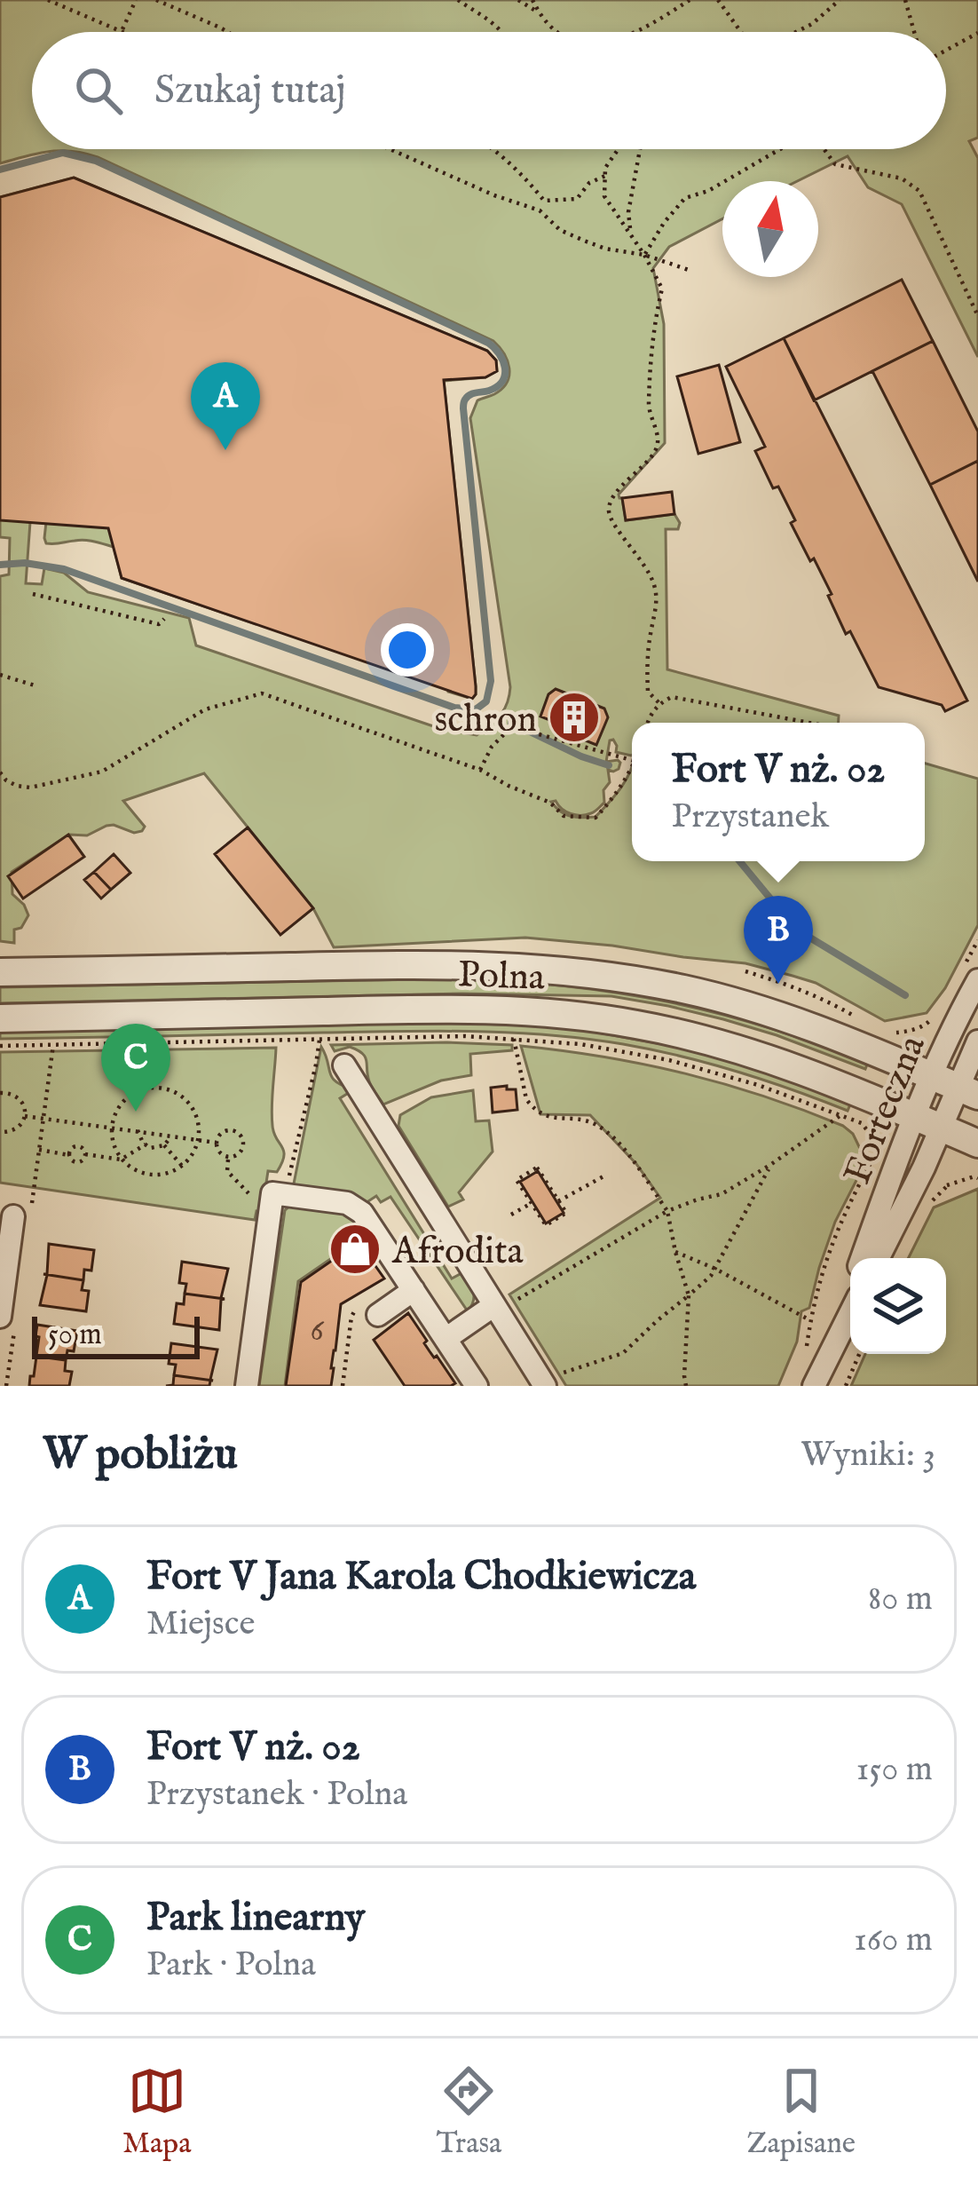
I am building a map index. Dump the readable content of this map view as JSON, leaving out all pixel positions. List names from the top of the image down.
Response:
{
  "streets": {
    "street": ["Polna", "Forteczna"]
  },
  "crossings": [
    ["Polna", "Forteczna"]
  ],
  "places": {
    "building": ["schron"],
    "shop": ["Afrodita"]
  },
  "house_numbers": ["6"],
  "scale_bar": "50 m",
  "north": "top",
  "page": {
    "search": "Szukaj tutaj",
    "pins": ["A", "B", "C"],
    "popup": ["Fort V nż. 02", "Przystanek"],
    "scale": "50 m",
    "heading": ["W pobliżu", "Wyniki: 3"],
    "list": [
      {
        "mark": "A",
        "name": "Fort V Jana Karola Chodkiewicza",
        "note": "Miejsce",
        "value": "80 m"
      },
      {
        "mark": "B",
        "name": "Fort V nż. 02",
        "note": "Przystanek · Polna",
        "value": "150 m"
      },
      {
        "mark": "C",
        "name": "Park linearny",
        "note": "Park · Polna",
        "value": "160 m"
      }
    ],
    "nav": ["Mapa", "Trasa", "Zapisane"]
  }
}
